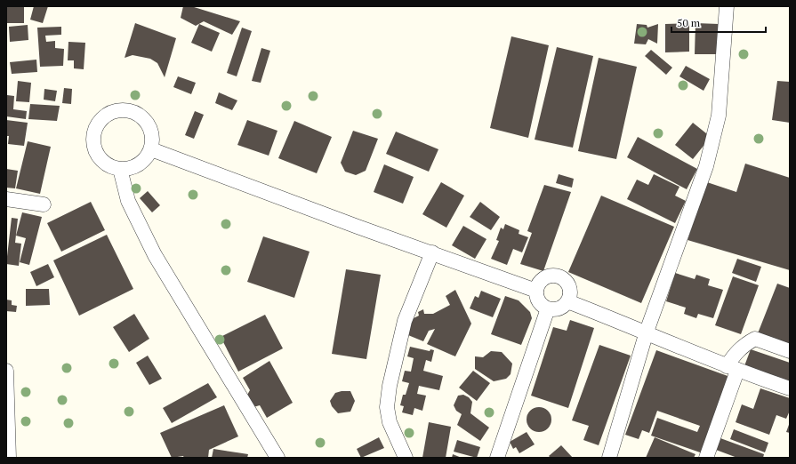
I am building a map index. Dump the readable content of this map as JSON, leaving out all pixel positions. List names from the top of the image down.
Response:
{
  "scale_bar": "50 m"
}
